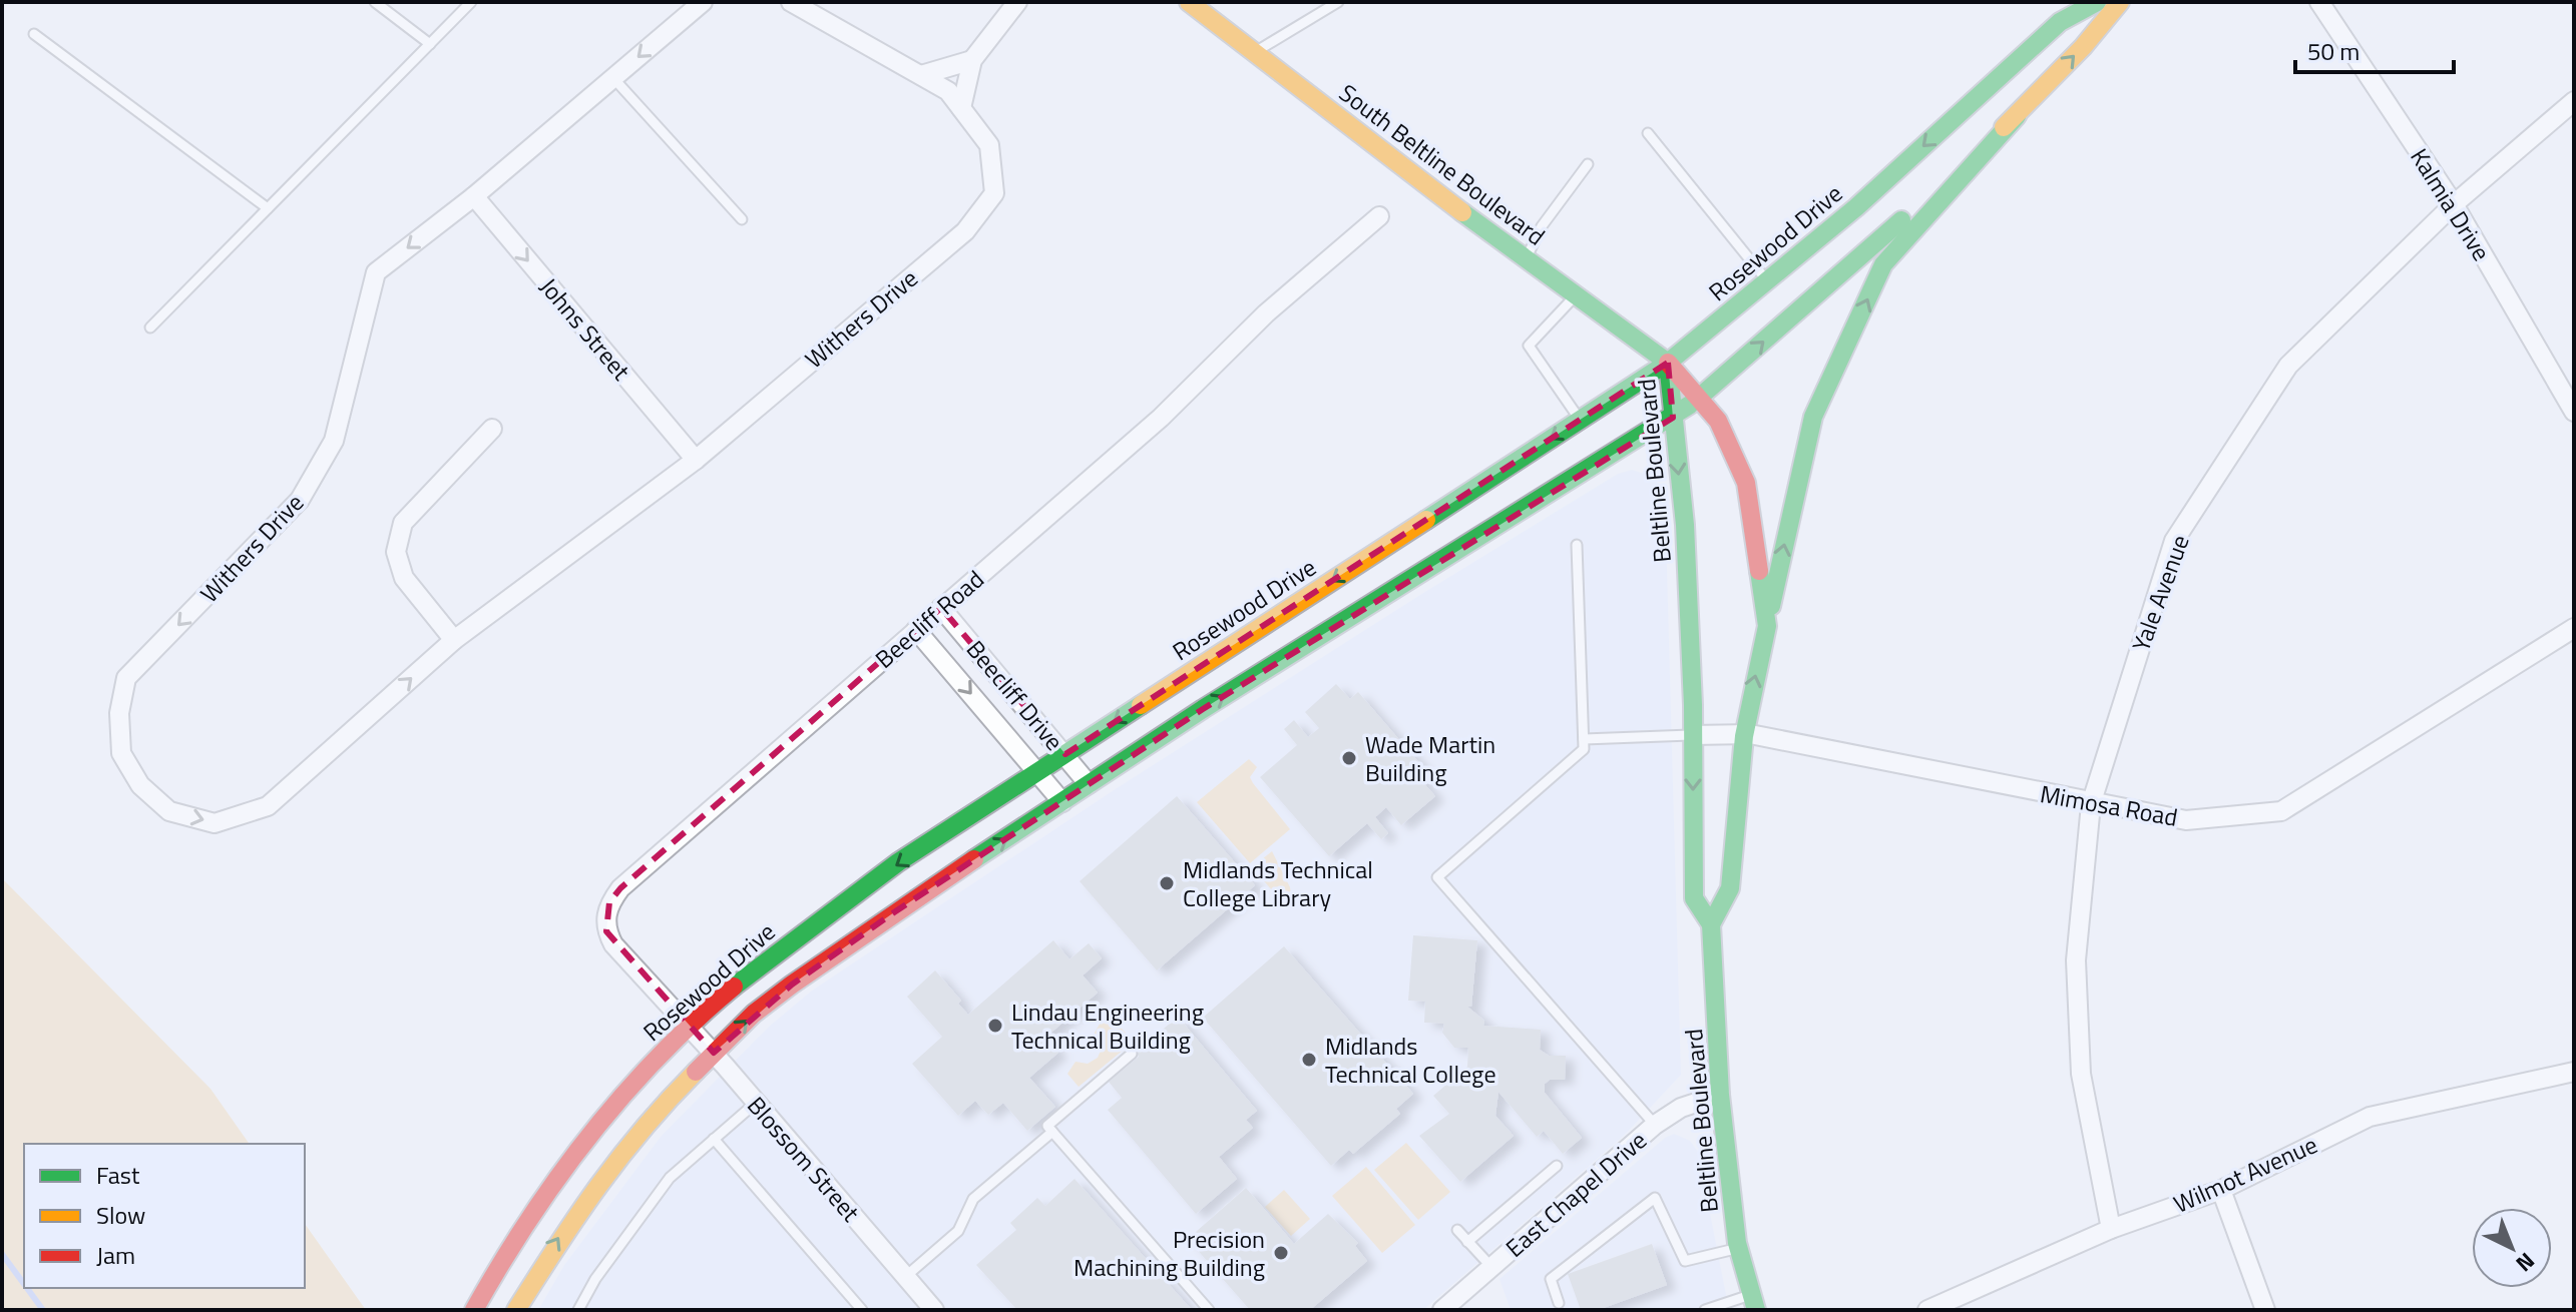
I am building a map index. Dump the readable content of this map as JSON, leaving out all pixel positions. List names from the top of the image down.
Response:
{
  "streets": {
    "main road": ["South Beltline Boulevard", "Rosewood Drive", "Beltline Boulevard"],
    "street": [
      "Kalmia Drive",
      "Withers Drive",
      "Johns Street",
      "Yale Avenue",
      "Beecliff Road",
      "Beecliff Drive",
      "Mimosa Road",
      "Blossom Street",
      "Wilmot Avenue",
      "East Chapel Drive"
    ]
  },
  "crossings": [
    ["South Beltline Boulevard", "Rosewood Drive"],
    ["South Beltline Boulevard", "Beltline Boulevard"],
    ["Kalmia Drive", "Yale Avenue"],
    ["Rosewood Drive", "Beltline Boulevard"],
    ["Rosewood Drive", "Beecliff Road"],
    ["Rosewood Drive", "Beecliff Drive"],
    ["Withers Drive", "Johns Street"],
    ["Beltline Boulevard", "Mimosa Road"],
    ["Beltline Boulevard", "East Chapel Drive"],
    ["Yale Avenue", "Mimosa Road"],
    ["Yale Avenue", "Wilmot Avenue"],
    ["Beecliff Road", "Beecliff Drive"],
    ["Beecliff Road", "Blossom Street"]
  ],
  "one_way": ["Johns Street"],
  "places": [
    "Wade Martin Building",
    "Midlands Technical College Library",
    "Lindau Engineering Technical Building",
    "Midlands Technical College",
    "Precision Machining Building"
  ],
  "legend": ["Fast", "Slow", "Jam"],
  "scale_bar": "50 m",
  "north": "bottom right"
}
